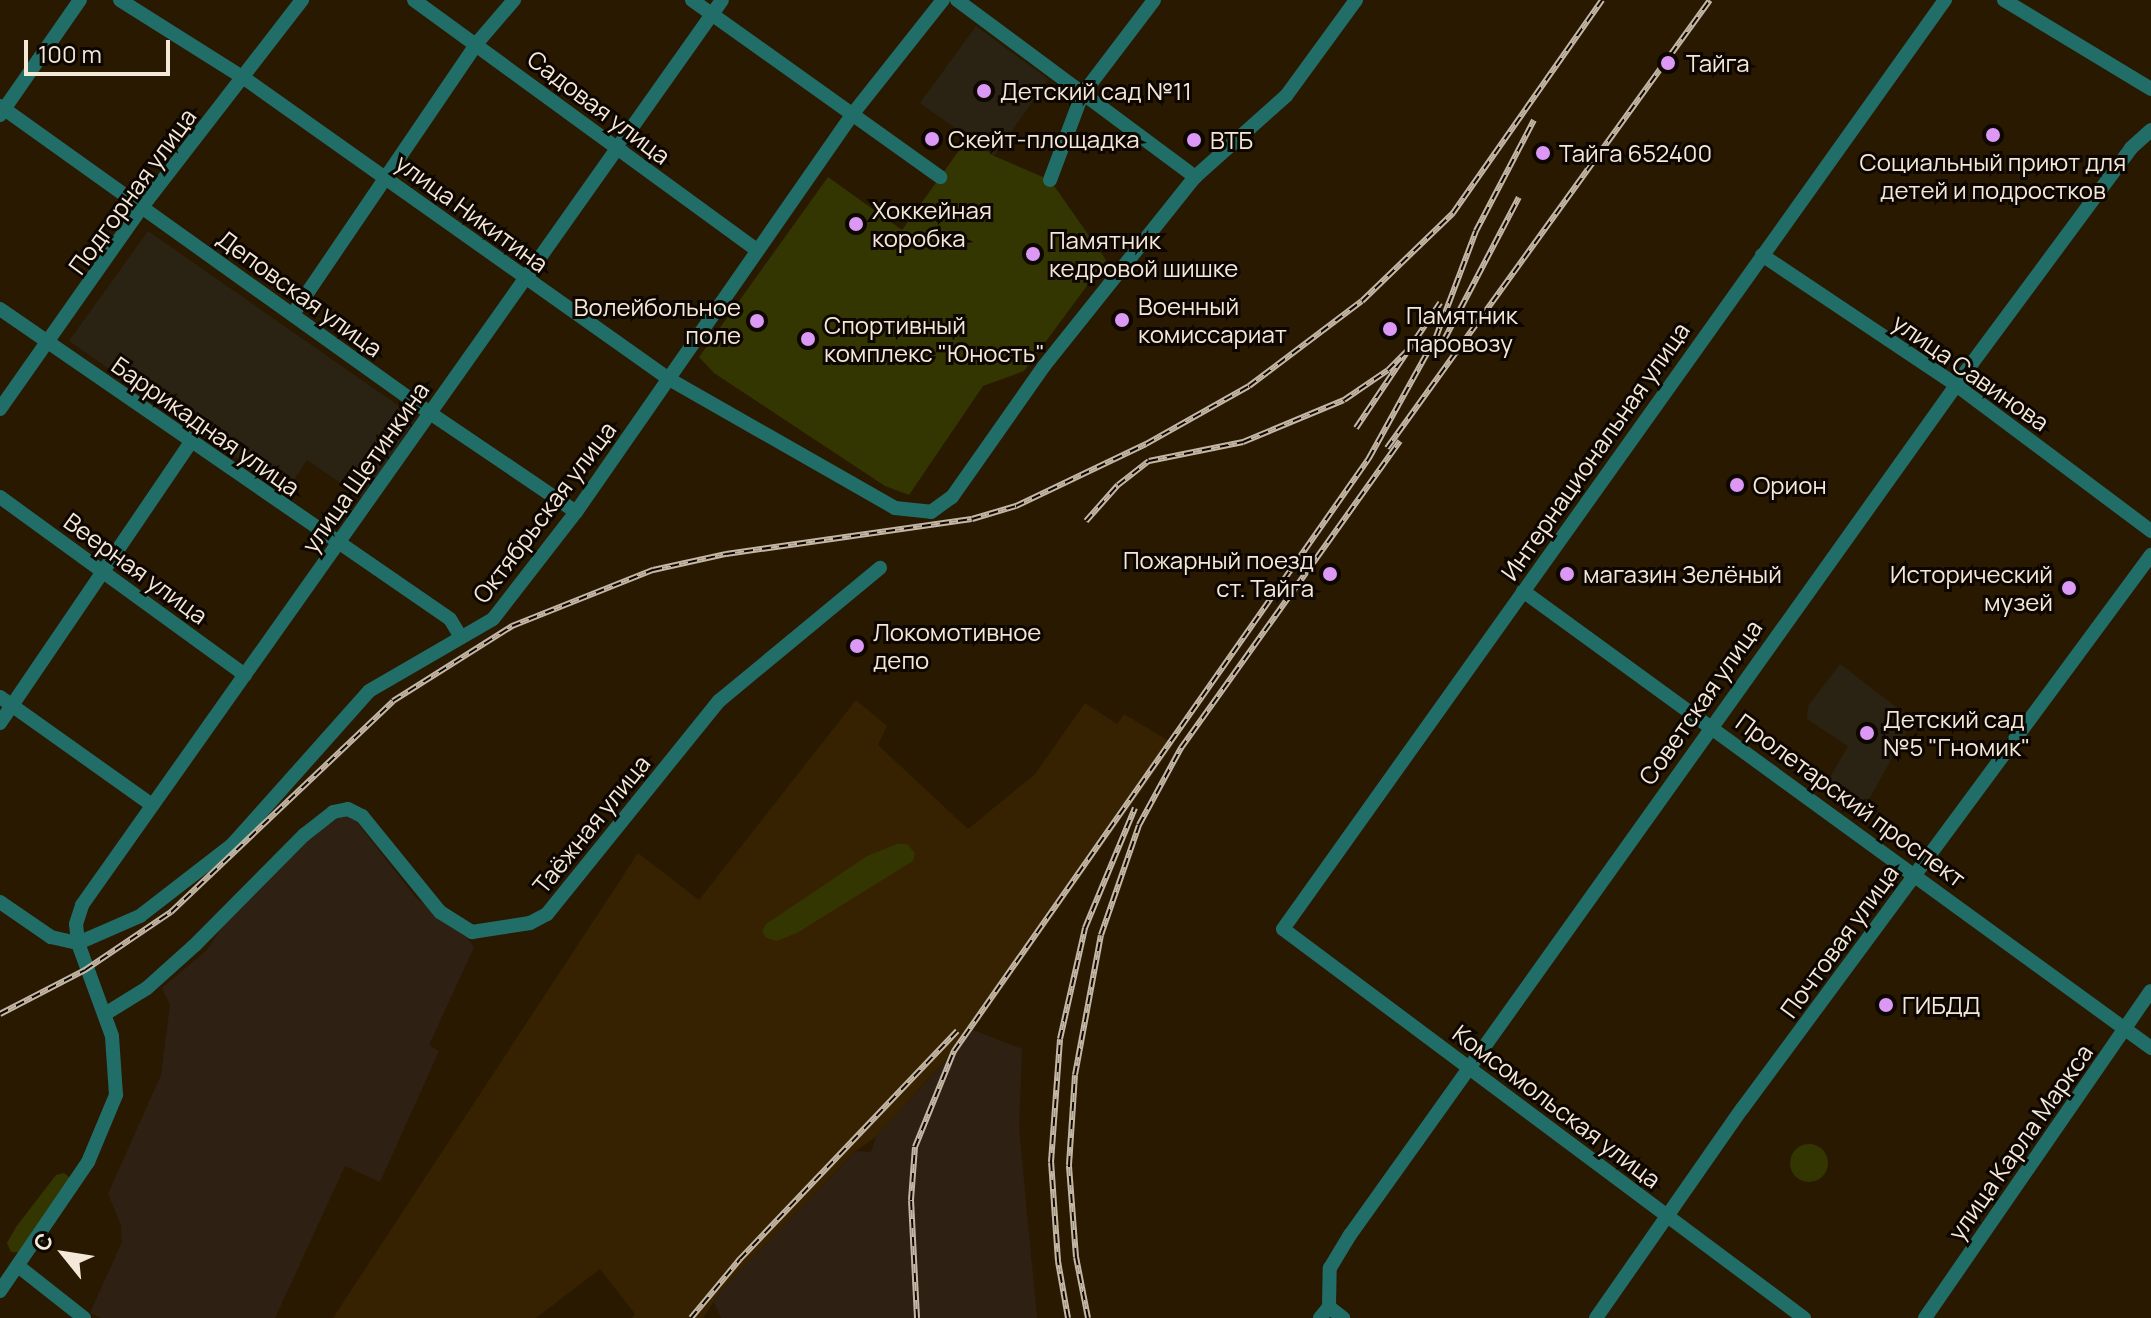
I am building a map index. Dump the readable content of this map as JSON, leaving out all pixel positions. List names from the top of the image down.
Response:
{
  "streets": {
    "street": [
      "Садовая улица",
      "Подгорная улица",
      "улица Никитина",
      "Деповская улица",
      "улица Савинова",
      "Баррикадная улица",
      "Интернациональная улица",
      "улица Щетинкина",
      "Октябрьская улица",
      "Веерная улица",
      "Советская улица",
      "Пролетарский проспект",
      "Таёжная улица",
      "Почтовая улица",
      "Комсомольская улица",
      "улица Карла Маркса"
    ]
  },
  "crossings": [
    ["Садовая улица", "улица Щетинкина"],
    ["Садовая улица", "Октябрьская улица"],
    ["Подгорная улица", "улица Никитина"],
    ["Подгорная улица", "Деповская улица"],
    ["Подгорная улица", "Баррикадная улица"],
    ["улица Никитина", "улица Щетинкина"],
    ["улица Никитина", "Октябрьская улица"],
    ["Деповская улица", "улица Щетинкина"],
    ["Деповская улица", "Октябрьская улица"],
    ["улица Савинова", "Интернациональная улица"],
    ["улица Савинова", "Советская улица"],
    ["Баррикадная улица", "улица Щетинкина"],
    ["Баррикадная улица", "Октябрьская улица"],
    ["Интернациональная улица", "Пролетарский проспект"],
    ["Интернациональная улица", "Комсомольская улица"],
    ["улица Щетинкина", "Октябрьская улица"],
    ["улица Щетинкина", "Веерная улица"],
    ["улица Щетинкина", "Таёжная улица"],
    ["Советская улица", "Пролетарский проспект"],
    ["Советская улица", "Комсомольская улица"],
    ["Пролетарский проспект", "Почтовая улица"],
    ["Пролетарский проспект", "улица Карла Маркса"],
    ["Почтовая улица", "Комсомольская улица"]
  ],
  "places": [
    "Тайга",
    "Детский сад №11",
    "Социальный приют для детей и подростков",
    "Скейт-площадка",
    "ВТБ",
    "Тайга 652400",
    "Хоккейная коробка",
    "Памятник кедровой шишке",
    "Военный комиссариат",
    "Волейбольное поле",
    "Памятник паровозу",
    "Спортивный комплекс \"Юность\"",
    "Орион",
    "Пожарный поезд ст. Тайга",
    "магазин Зелёный",
    "Исторический музей",
    "Локомотивное депо",
    "Детский сад №5 \"Гномик\"",
    "ГИБДД"
  ],
  "scale_bar": "100 m",
  "north": "top left"
}
